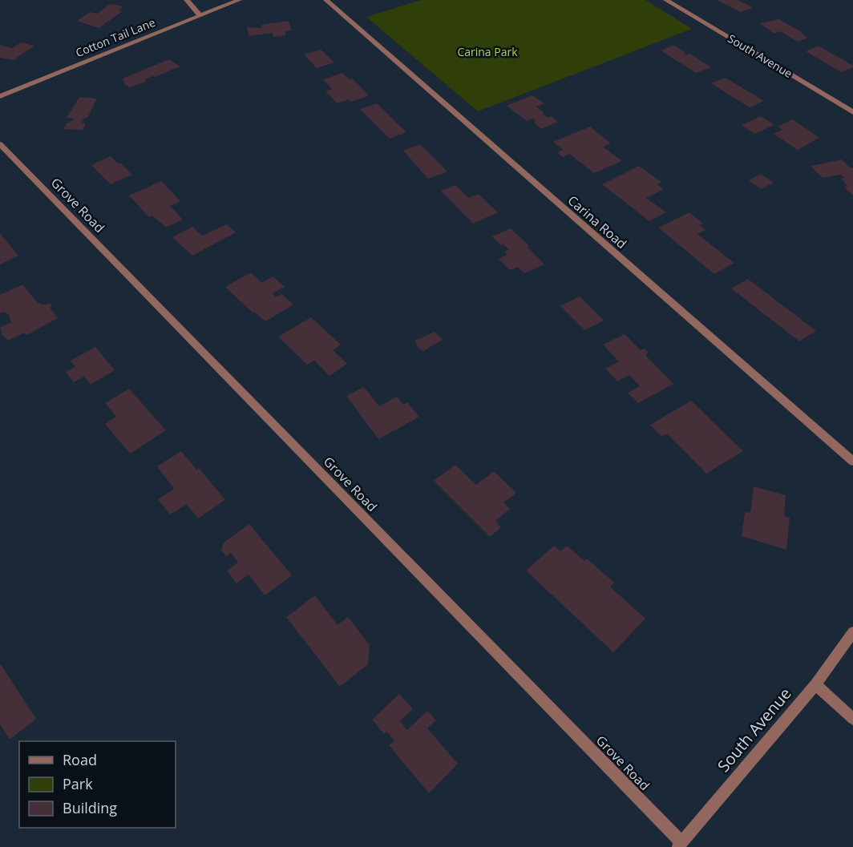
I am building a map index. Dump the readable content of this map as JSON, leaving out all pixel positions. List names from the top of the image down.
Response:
{
  "streets": {
    "street": [
      "Cotton Tail Lane",
      "South Avenue",
      "Grove Road",
      "Carina Road"
    ]
  },
  "crossings": [
    ["South Avenue", "Grove Road"]
  ],
  "parks": ["Carina Park"],
  "legend": ["Road", "Park", "Building"]
}
